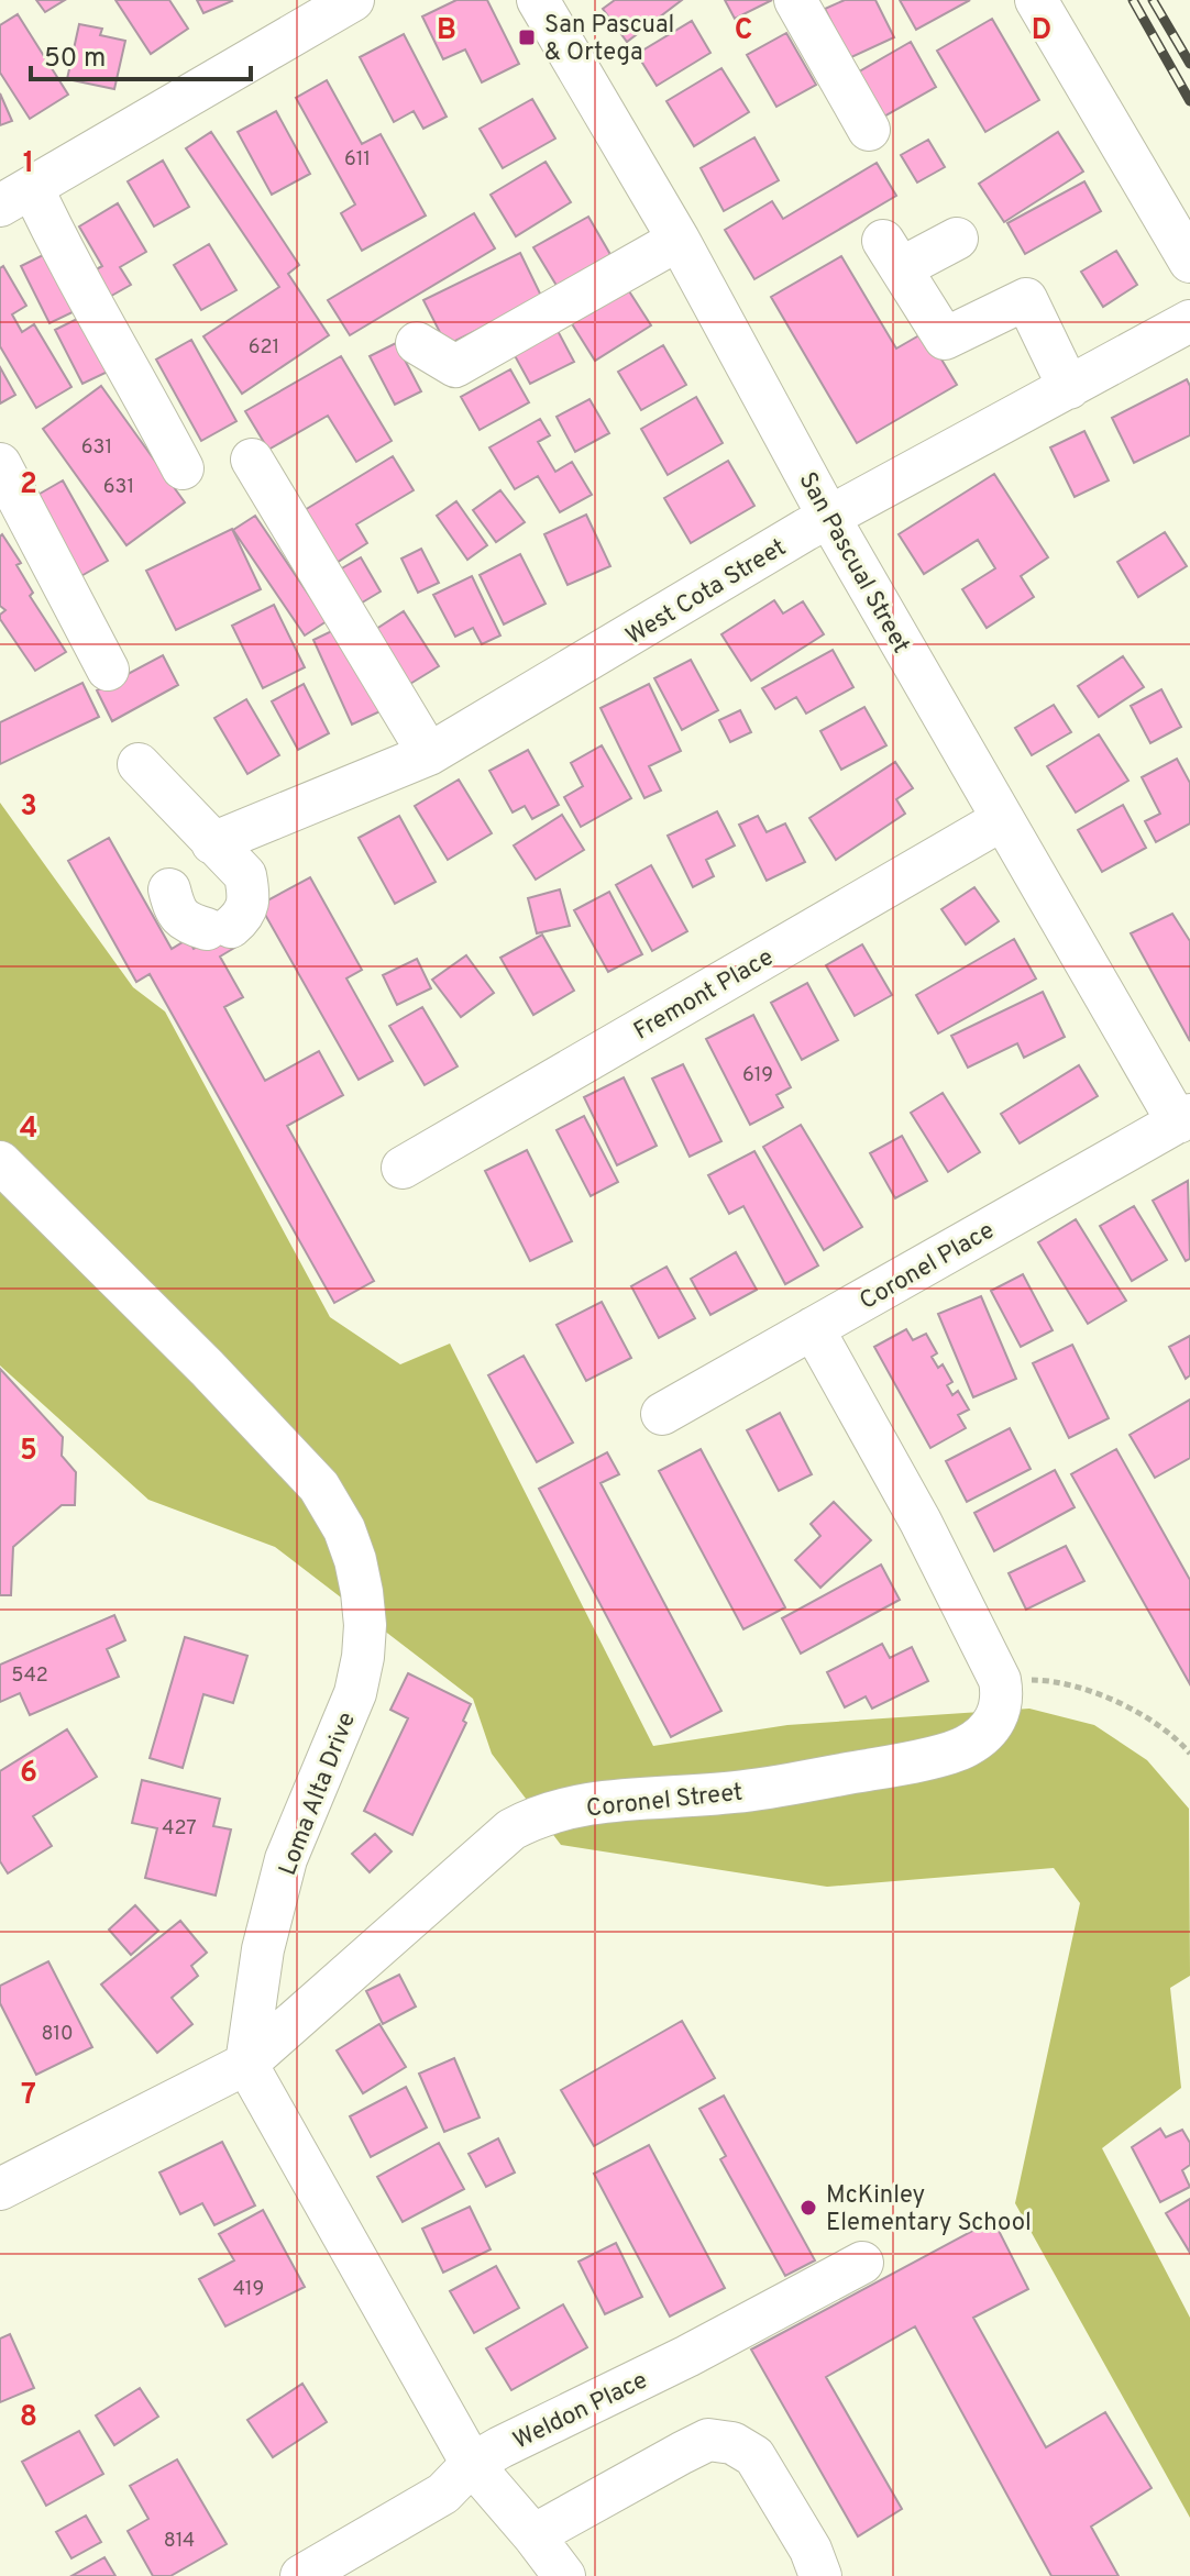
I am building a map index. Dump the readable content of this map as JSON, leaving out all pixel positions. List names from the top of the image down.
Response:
{
  "streets": {
    "street": [
      "San Pascual Street",
      "West Cota Street",
      "Fremont Place",
      "Coronel Place",
      "Loma Alta Drive",
      "Coronel Street",
      "Weldon Place"
    ]
  },
  "crossings": [
    ["San Pascual Street", "West Cota Street"],
    ["San Pascual Street", "Fremont Place"],
    ["San Pascual Street", "Coronel Place"],
    ["Loma Alta Drive", "Coronel Street"]
  ],
  "places": {
    "transit": ["San Pascual & Ortega"],
    "other": ["McKinley Elementary School"]
  },
  "house_numbers": [
    "611",
    "621",
    "631",
    "631",
    "619",
    "542",
    "427",
    "810",
    "419",
    "814"
  ],
  "scale_bar": "50 m",
  "grid": {
    "columns": ["B", "C", "D"],
    "rows": [
      "1",
      "2",
      "3",
      "4",
      "5",
      "6",
      "7",
      "8"
    ]
  }
}
